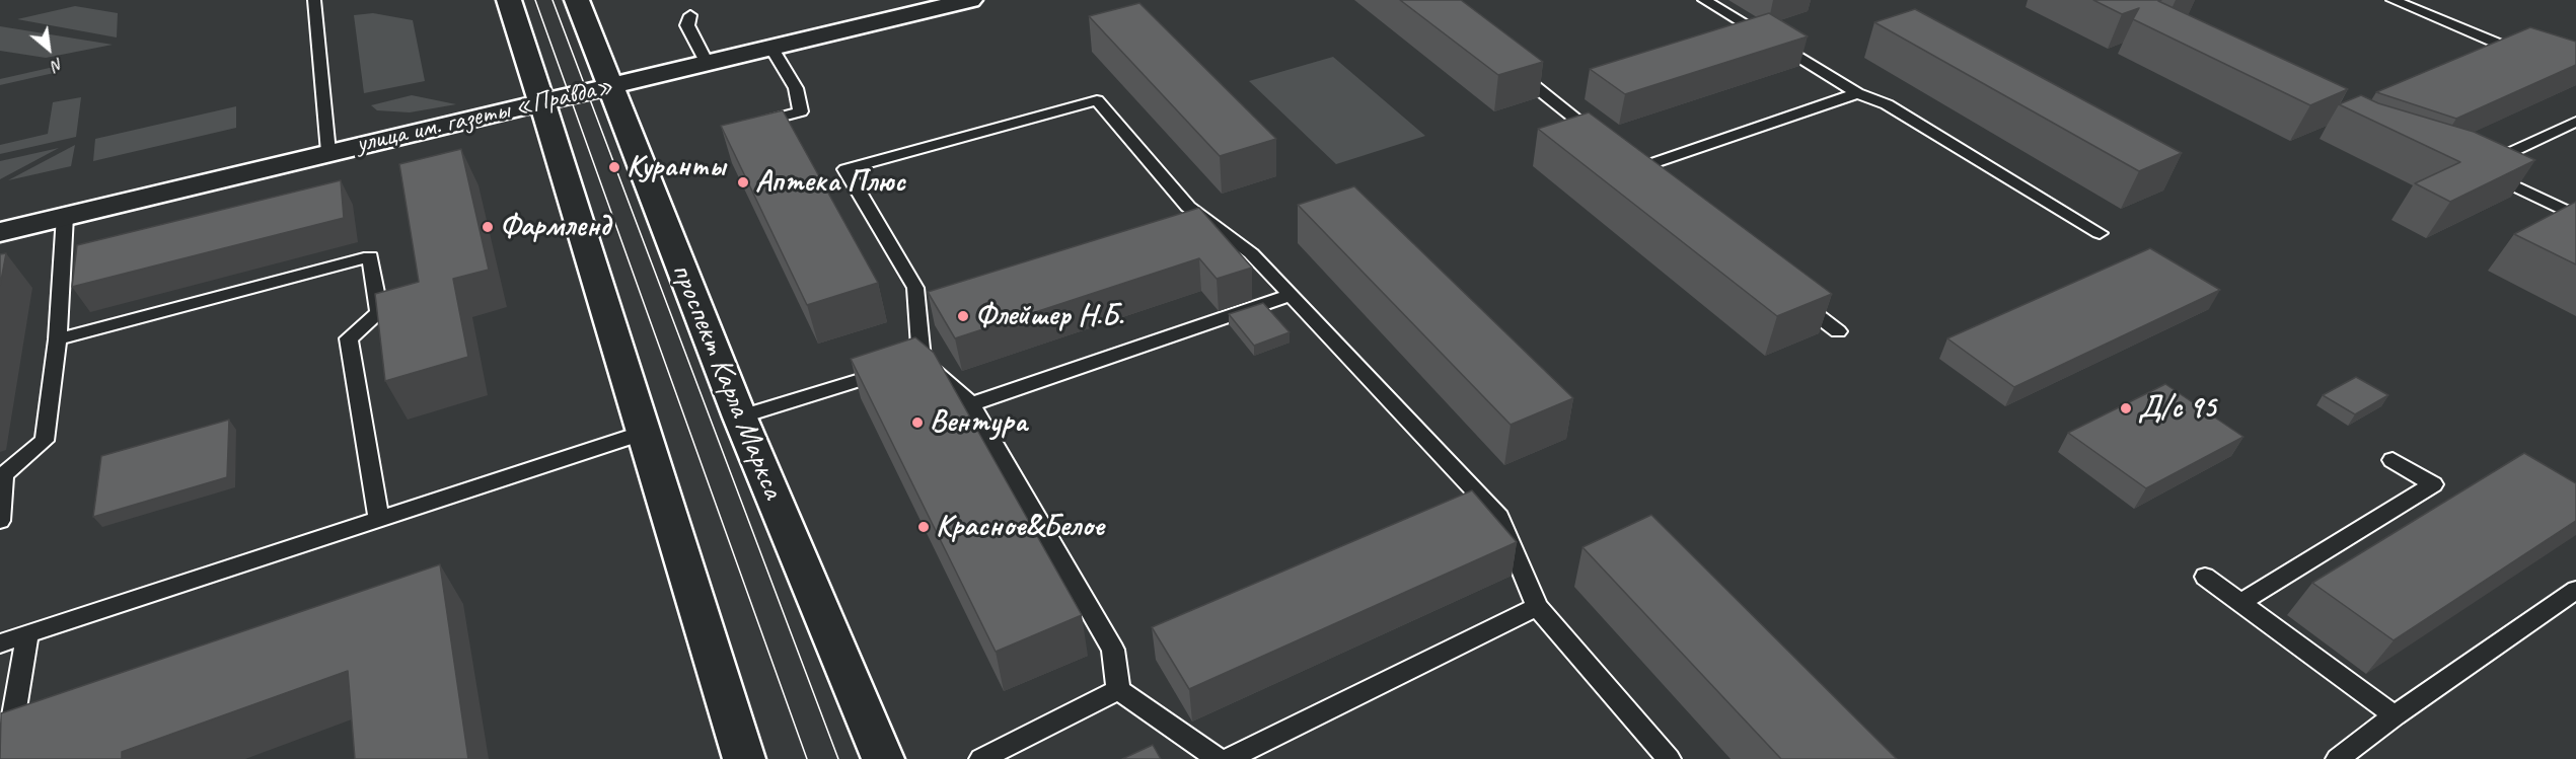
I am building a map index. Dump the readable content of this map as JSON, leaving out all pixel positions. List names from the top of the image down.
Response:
{
  "streets": {
    "main road": ["улица им. газеты «Правда»", "проспект Карла Маркса"]
  },
  "crossings": [
    ["улица им. газеты «Правда»", "проспект Карла Маркса"]
  ],
  "places": [
    "Куранты",
    "Аптека Плюс",
    "Фармленд",
    "Флейшер Н.Б.",
    "Д/с 95",
    "Вентура",
    "Красное&Белое"
  ],
  "north": "bottom right"
}
